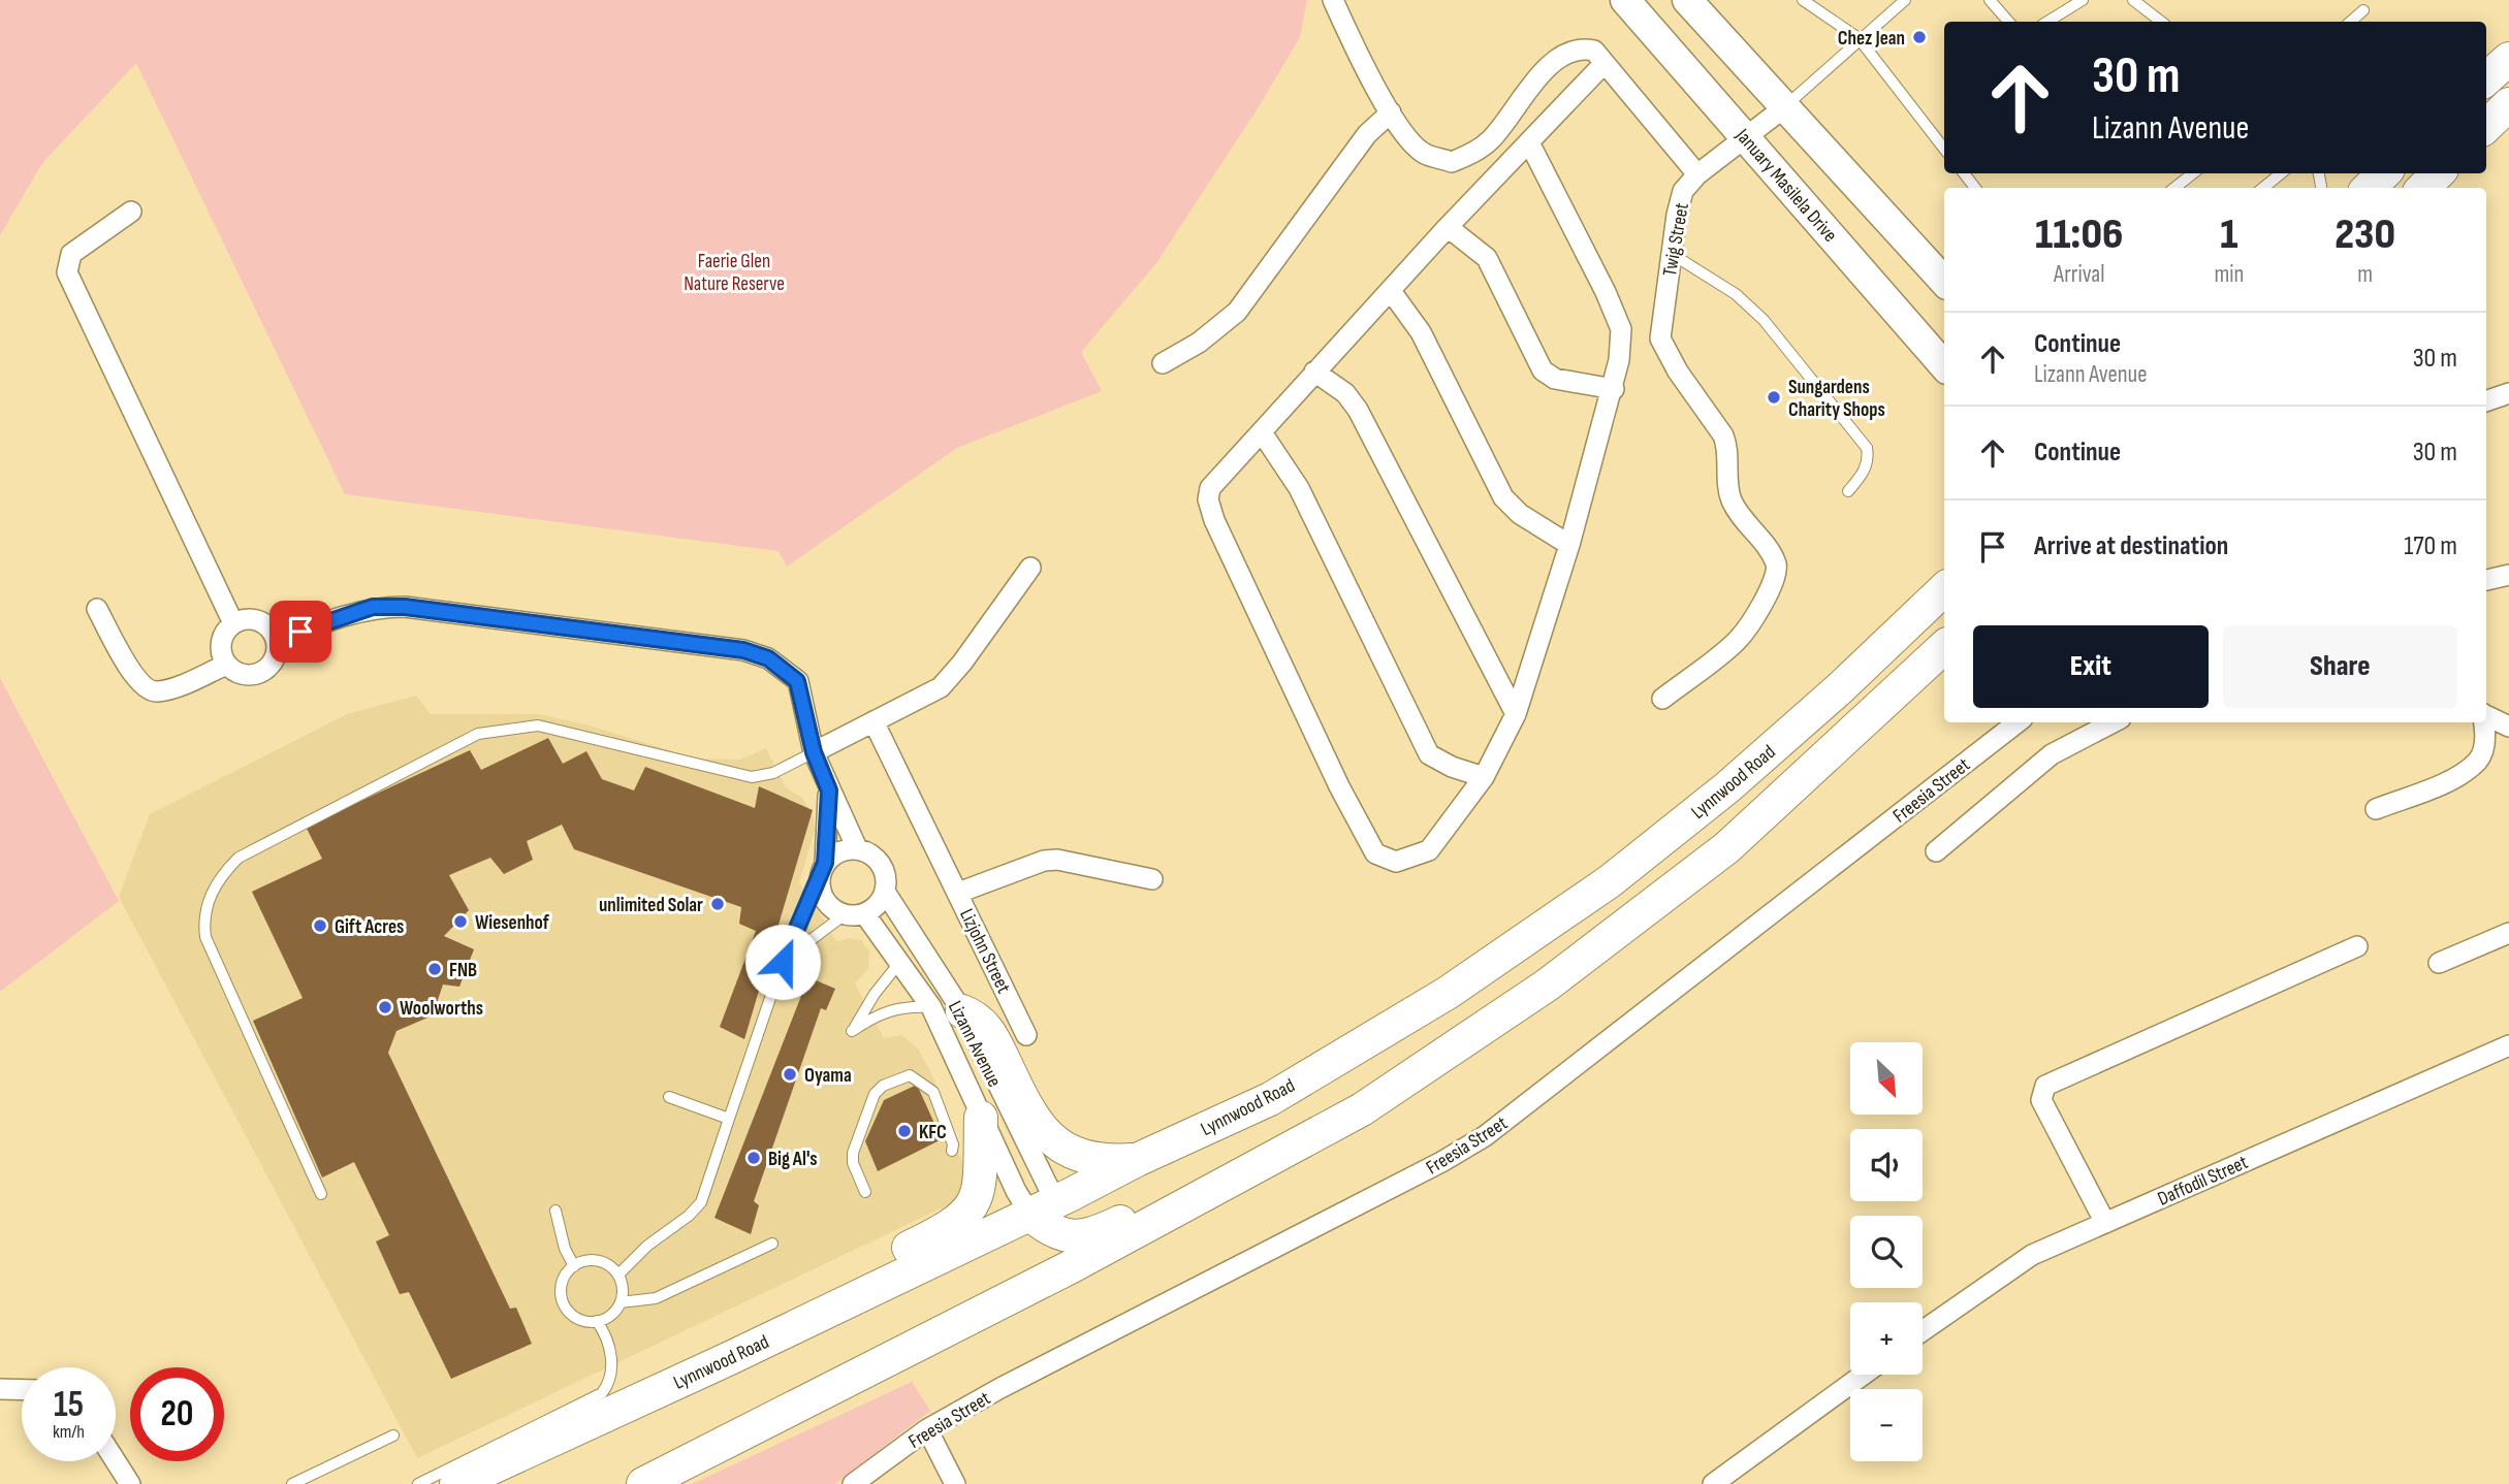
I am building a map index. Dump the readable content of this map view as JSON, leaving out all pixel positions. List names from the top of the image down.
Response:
{
  "streets": {
    "main road": ["January Masilela Drive", "Lynnwood Road"],
    "street": [
      "Twig Street",
      "Freesia Street",
      "Lizjohn Street",
      "Lizann Avenue",
      "Daffodil Street"
    ]
  },
  "crossings": [
    ["January Masilela Drive", "Twig Street"],
    ["Lynnwood Road", "Lizann Avenue"]
  ],
  "parks": ["Faerie Glen Nature Reserve"],
  "places": [
    "Chez Jean",
    "Sungardens Charity Shops",
    "unlimited Solar",
    "Wiesenhof",
    "Gift Acres",
    "FNB",
    "Woolworths",
    "Oyama",
    "KFC",
    "Big Al's"
  ],
  "north": "bottom right",
  "page": {
    "turn": ["30 m", "Lizann Avenue"],
    "eta": [
      "11:06",
      "Arrival",
      "1",
      "min",
      "230",
      "m"
    ],
    "list": [
      {
        "name": "Continue",
        "note": "Lizann Avenue",
        "value": "30 m"
      },
      {
        "name": "Continue",
        "value": "30 m"
      },
      {
        "name": "Arrive at destination",
        "value": "170 m"
      }
    ],
    "buttons": ["Exit", "Share"],
    "map_buttons": ["+", "−"],
    "speed": "15 km/h",
    "limit": "20"
  }
}
